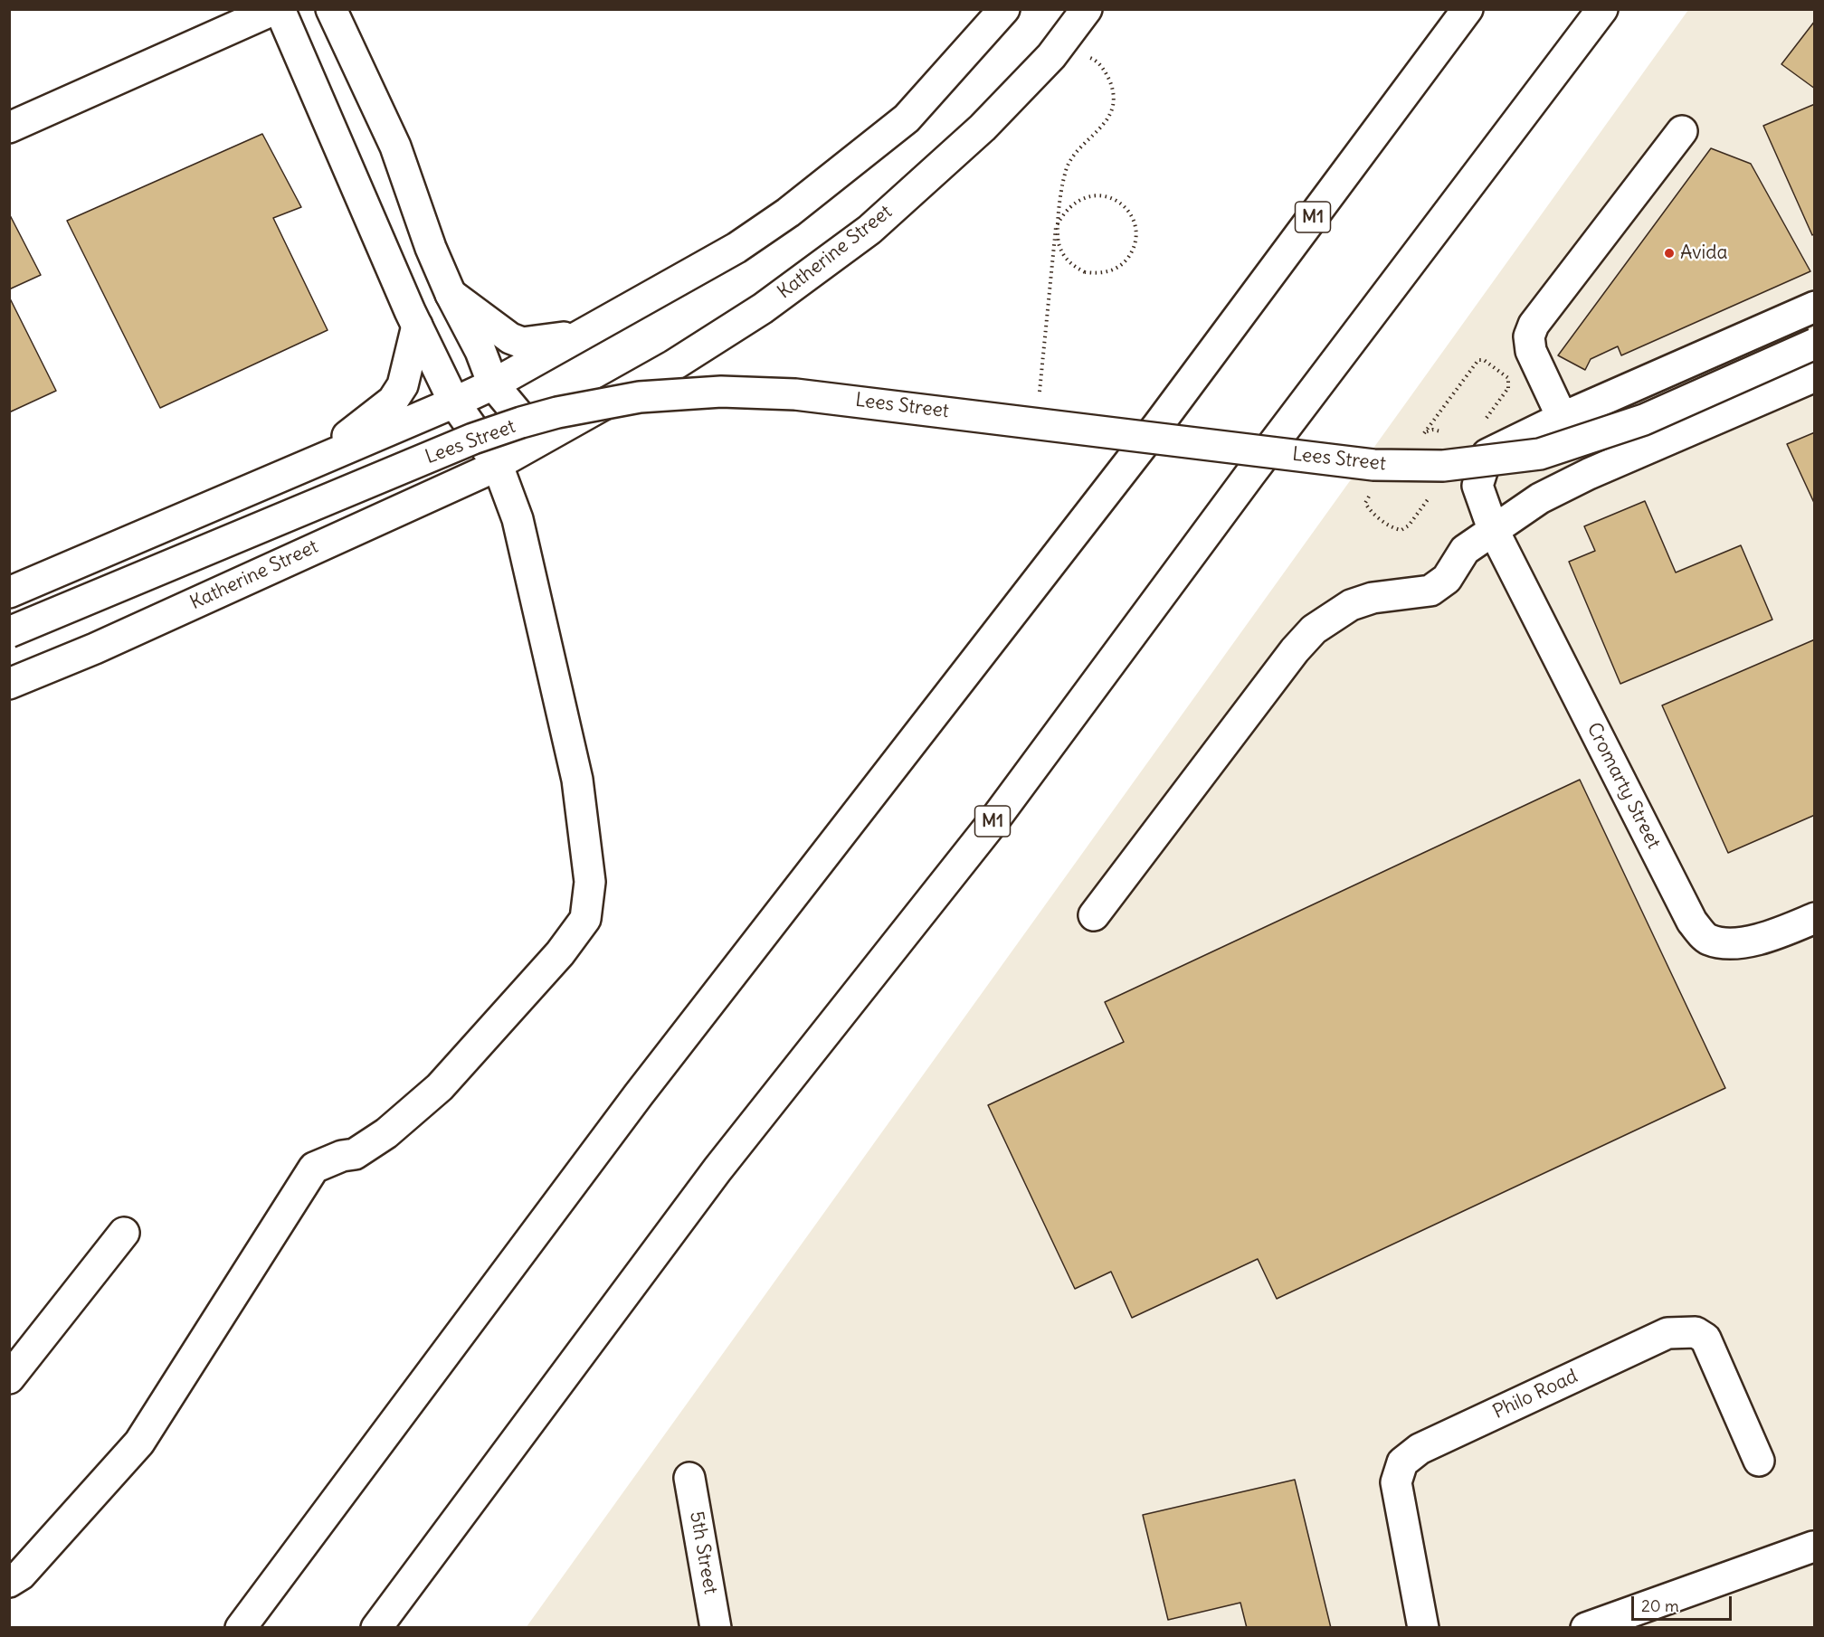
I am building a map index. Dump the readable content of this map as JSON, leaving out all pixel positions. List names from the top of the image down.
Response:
{
  "streets": {
    "main road": [
      "M1",
      "Katherine Street",
      "Lees Street",
      "Cromarty Street",
      "Philo Road",
      "5th Street"
    ]
  },
  "places": ["Avida"],
  "scale_bar": "20 m"
}
